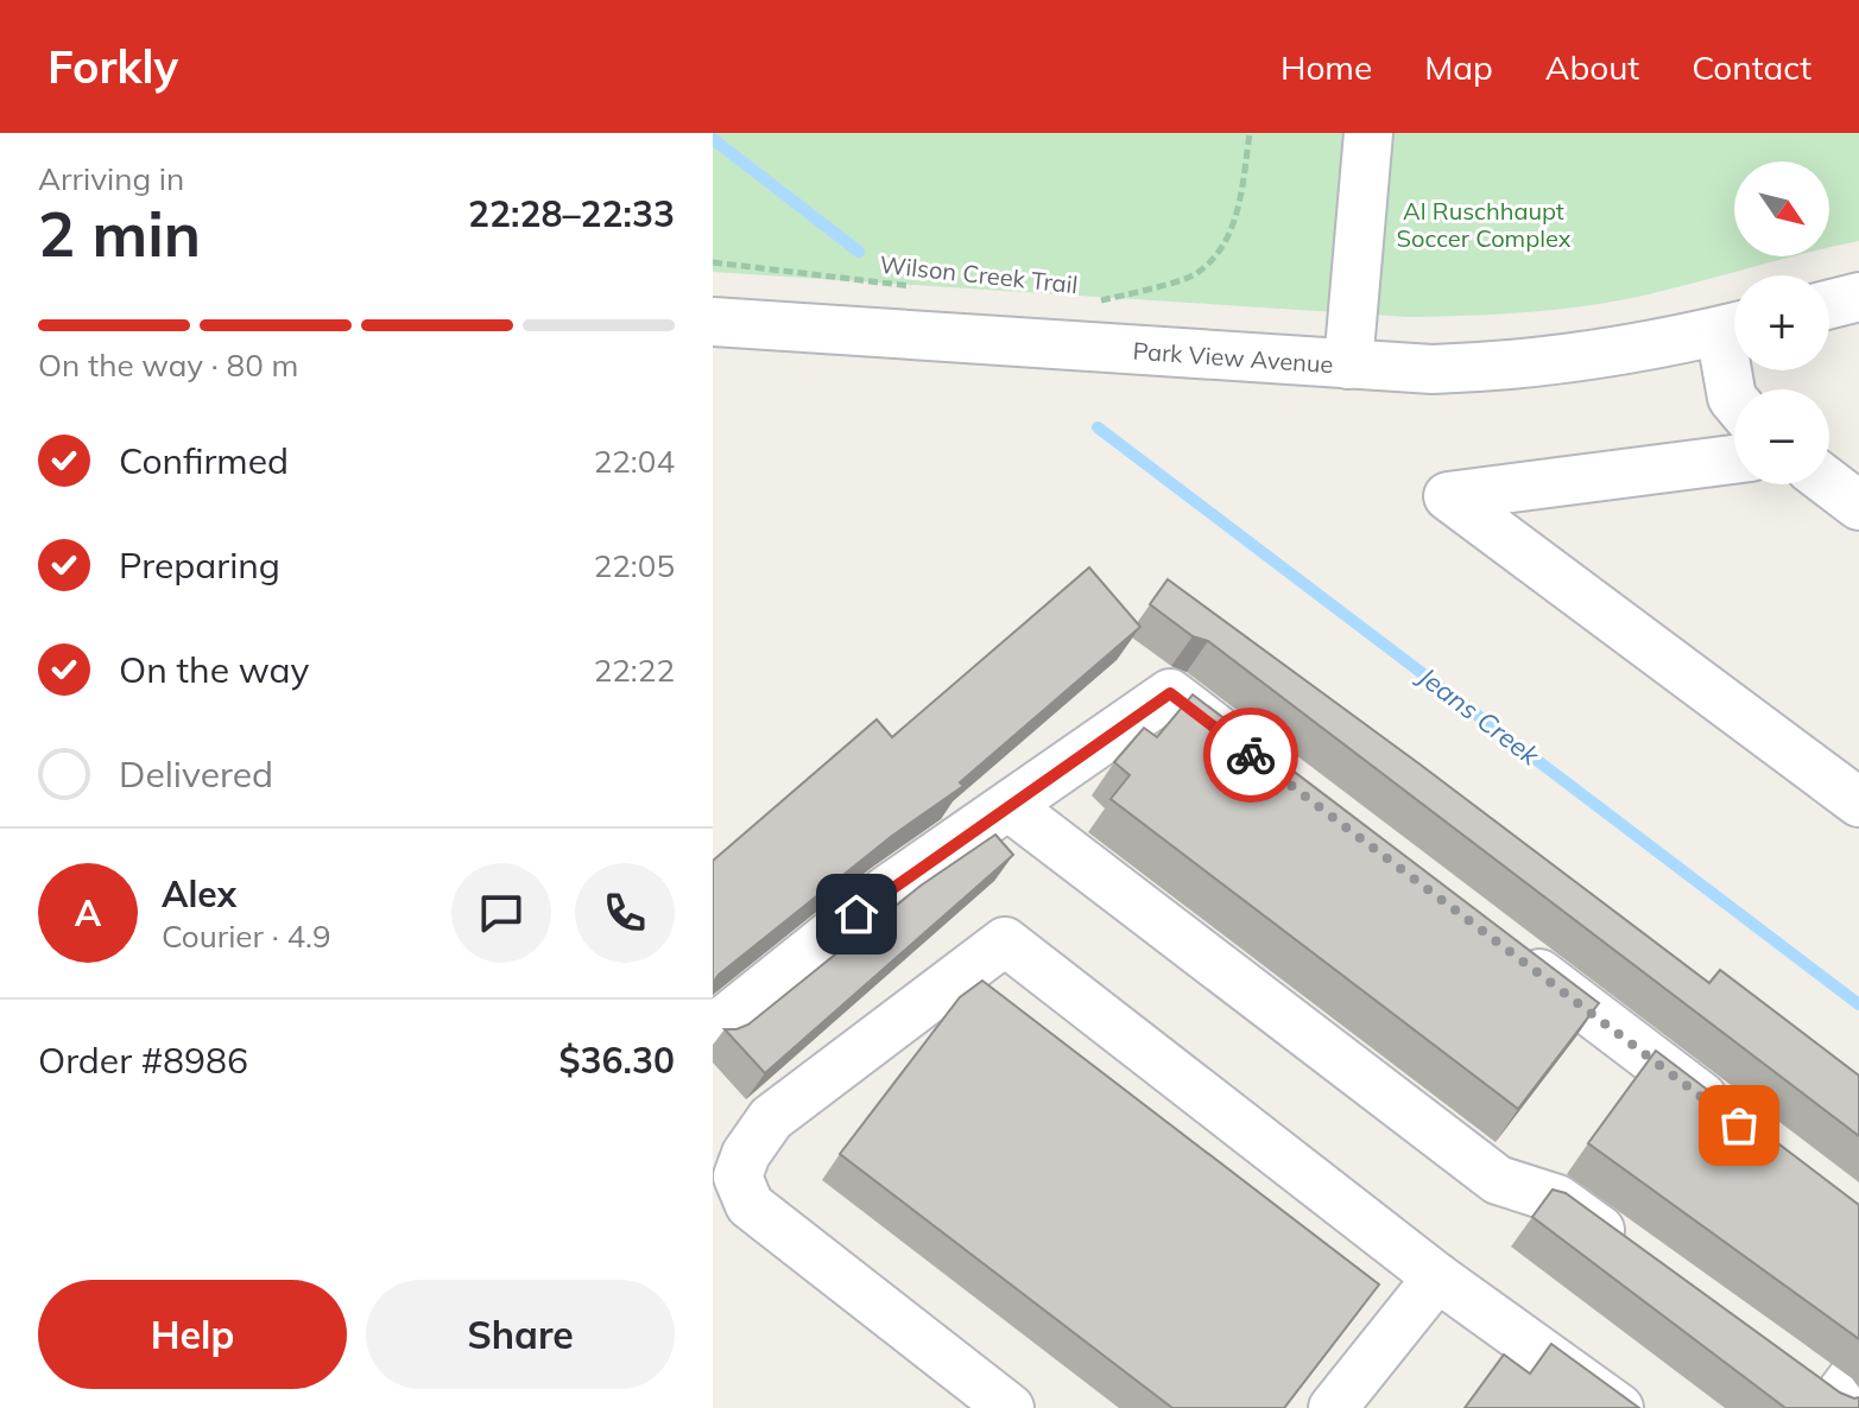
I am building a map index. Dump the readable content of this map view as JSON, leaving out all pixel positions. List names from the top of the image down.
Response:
{
  "streets": {
    "street": ["Park View Avenue"],
    "path": ["Wilson Creek Trail"]
  },
  "water": ["Jeans Creek"],
  "parks": ["Al Ruschhaupt Soccer Complex"],
  "north": "bottom right",
  "page": {
    "header": "Forkly",
    "nav": [
      "Home",
      "Map",
      "About",
      "Contact"
    ],
    "heading": ["2 min", "Arriving in", "22:28–22:33"],
    "panel": [
      "Alex",
      "Courier · 4.9",
      "Order #8986",
      "$36.30"
    ],
    "map_buttons": ["+", "−"],
    "bar": "On the way · 80 m",
    "list": [
      ["Confirmed", "22:04"],
      ["Preparing", "22:05"],
      ["On the way", "22:22"],
      "Delivered"
    ],
    "round": "A",
    "buttons": ["Help", "Share"]
  }
}
